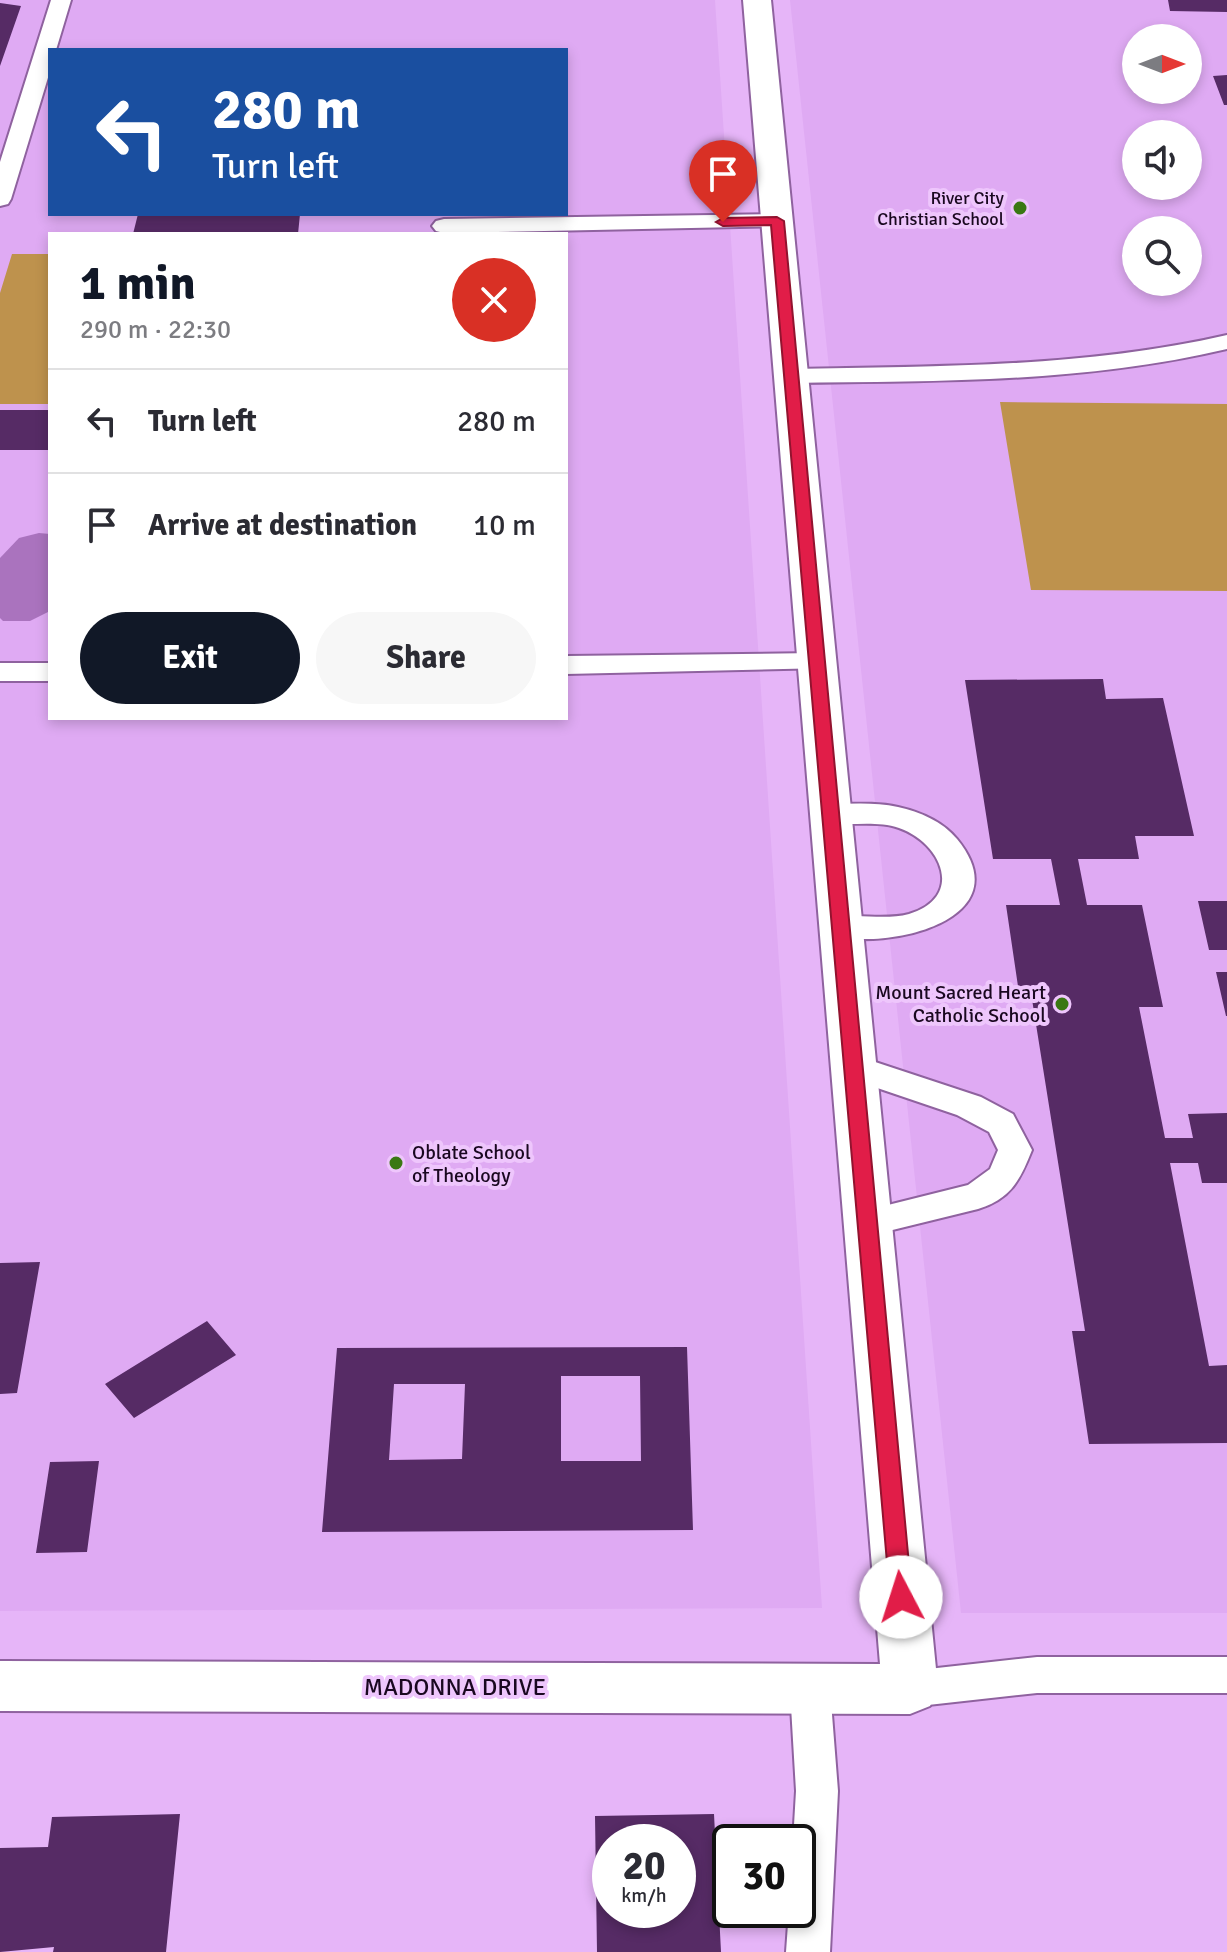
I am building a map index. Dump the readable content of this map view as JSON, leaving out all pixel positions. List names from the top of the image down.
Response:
{
  "streets": {
    "street": ["MADONNA DRIVE"]
  },
  "places": ["River City Christian School", "Mount Sacred Heart Catholic School", "Oblate School of Theology"],
  "north": "right",
  "page": {
    "turn": ["280 m", "Turn left"],
    "heading": ["1 min", "290 m · 22:30"],
    "list": [
      {
        "name": "Turn left",
        "value": "280 m"
      },
      {
        "name": "Arrive at destination",
        "value": "10 m"
      }
    ],
    "buttons": ["Exit", "Share"],
    "speed": "20 km/h",
    "limit": "30"
  }
}
